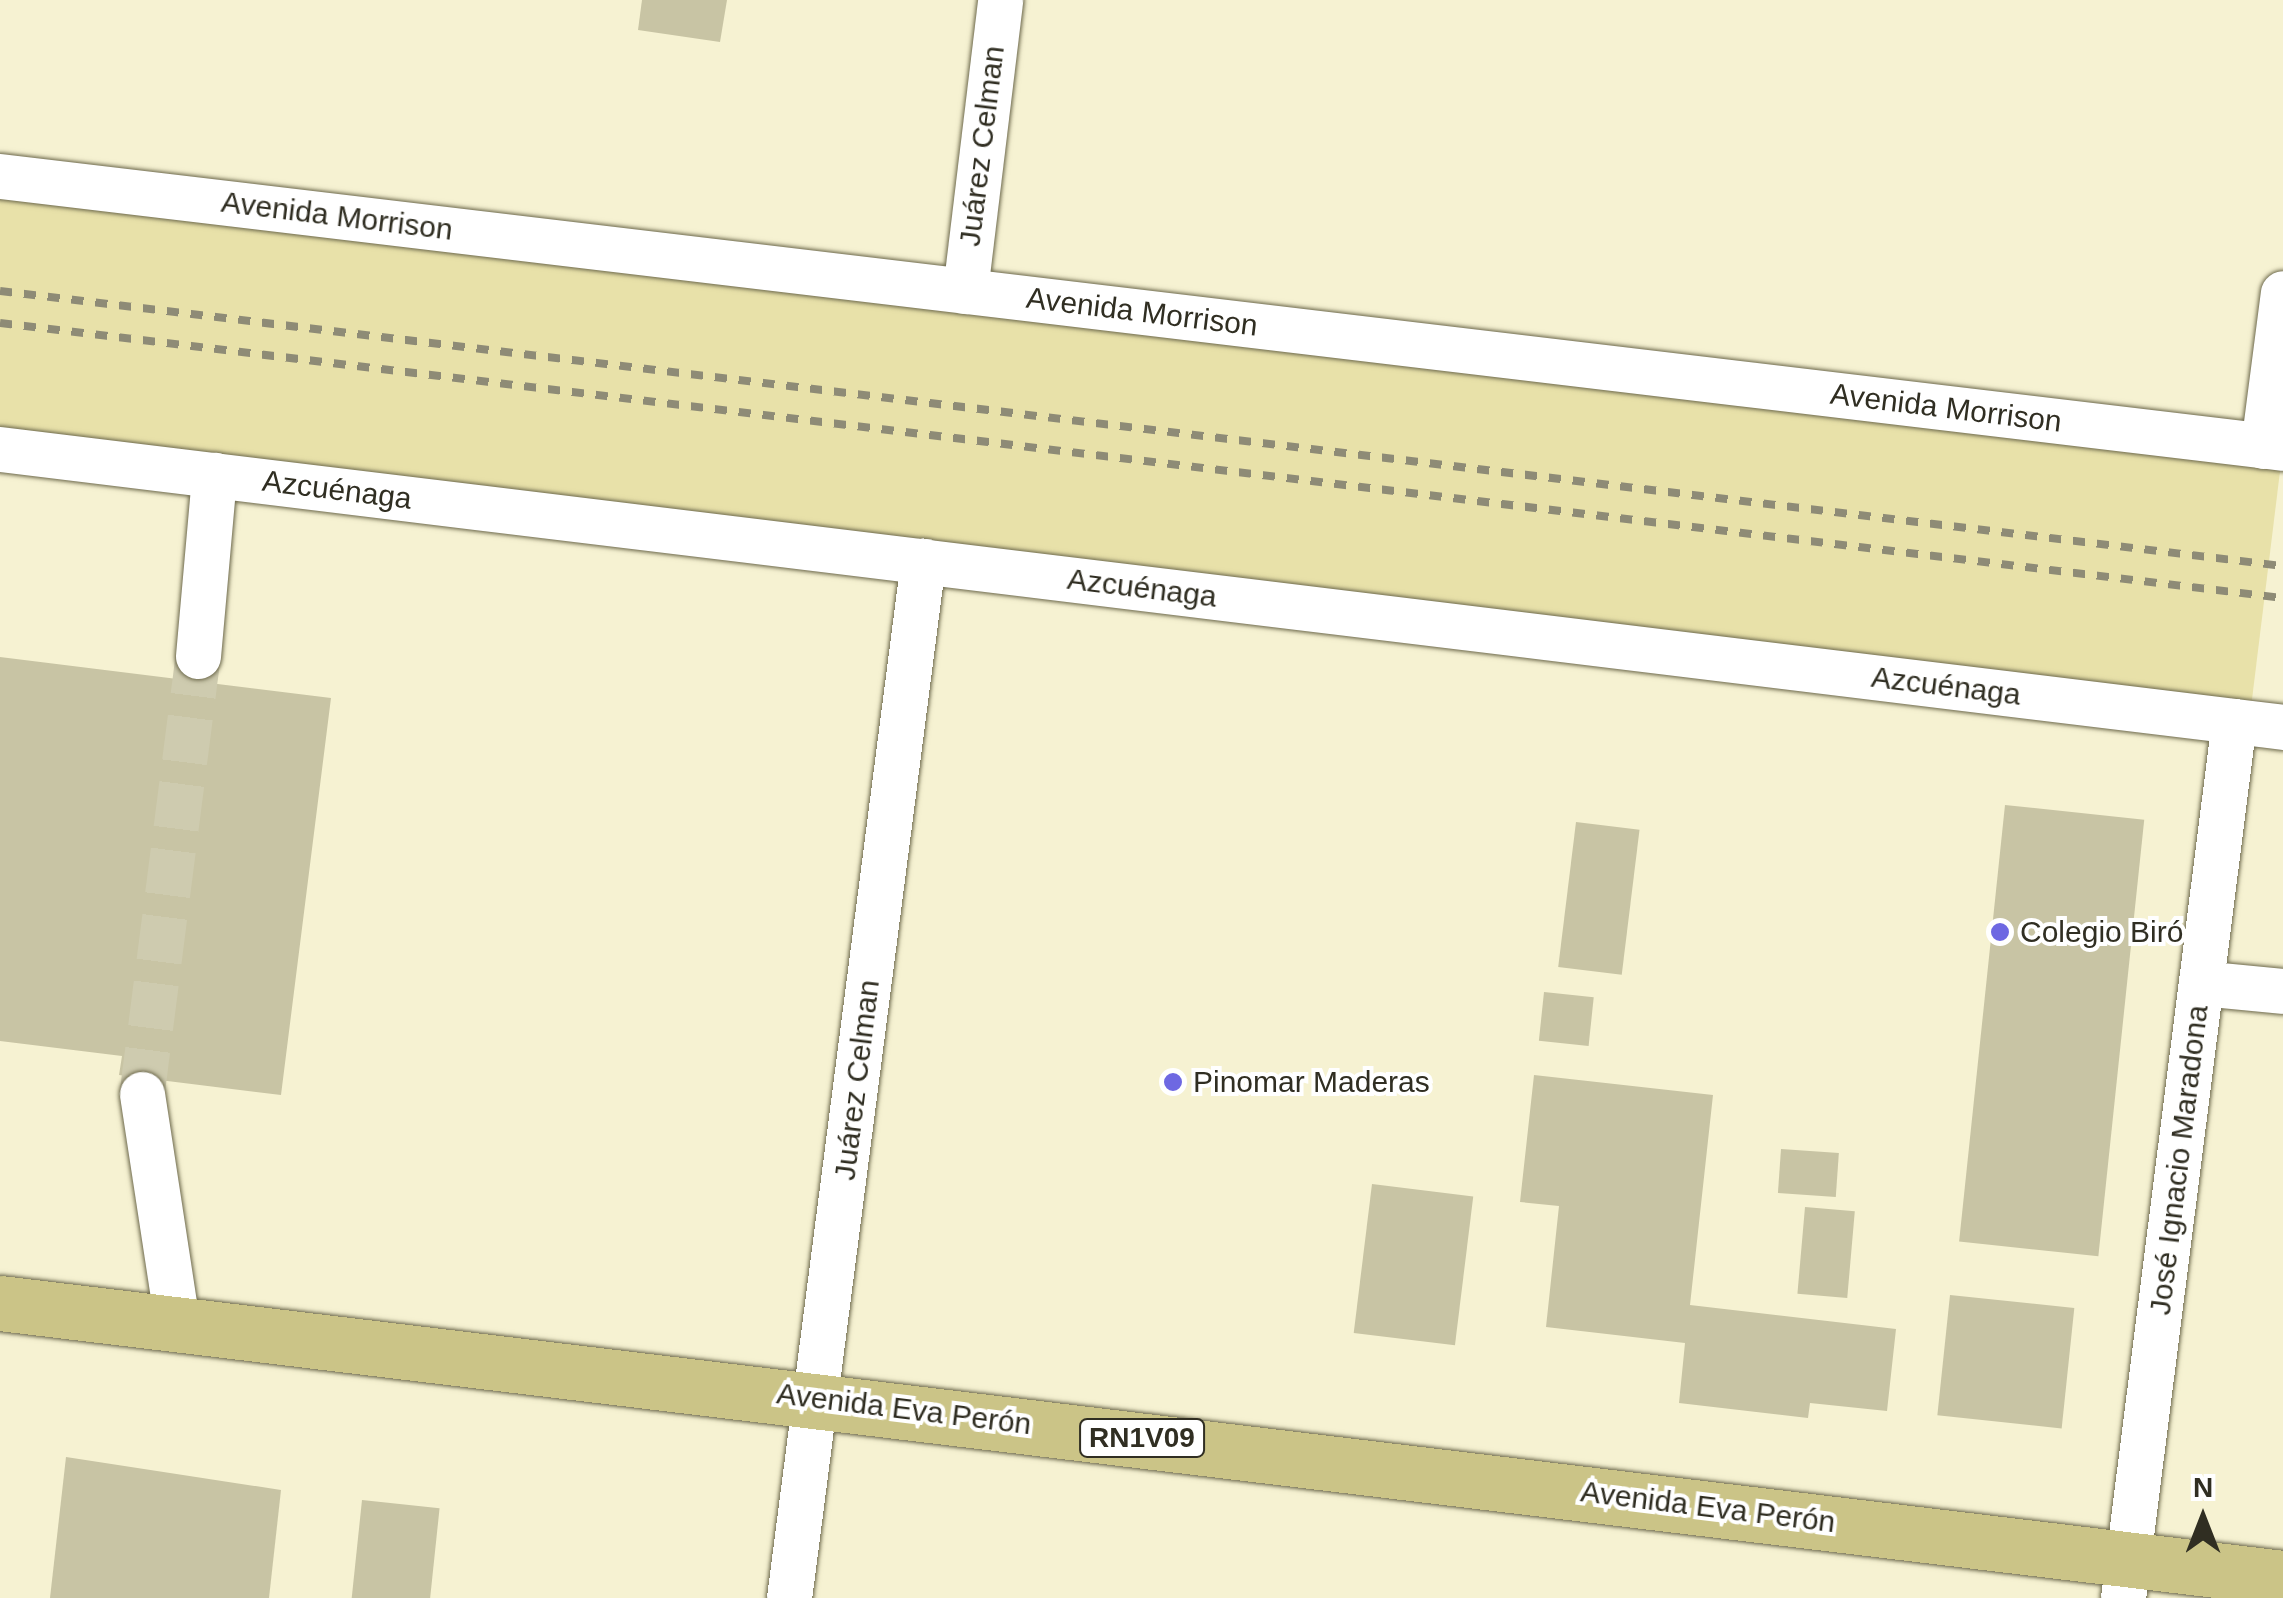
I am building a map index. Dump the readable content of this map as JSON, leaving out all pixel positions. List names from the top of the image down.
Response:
{
  "streets": {
    "main road": ["Avenida Eva Perón", "RN1V09"],
    "street": [
      "Juárez Celman",
      "Avenida Morrison",
      "Azcuénaga",
      "José Ignacio Maradona"
    ]
  },
  "crossings": [
    ["Juárez Celman", "Avenida Morrison"],
    ["Juárez Celman", "Azcuénaga"],
    ["Juárez Celman", "Avenida Eva Perón"],
    ["Azcuénaga", "José Ignacio Maradona"],
    ["José Ignacio Maradona", "Avenida Eva Perón"]
  ],
  "places": ["Colegio Biró", "Pinomar Maderas"],
  "north": "top"
}
